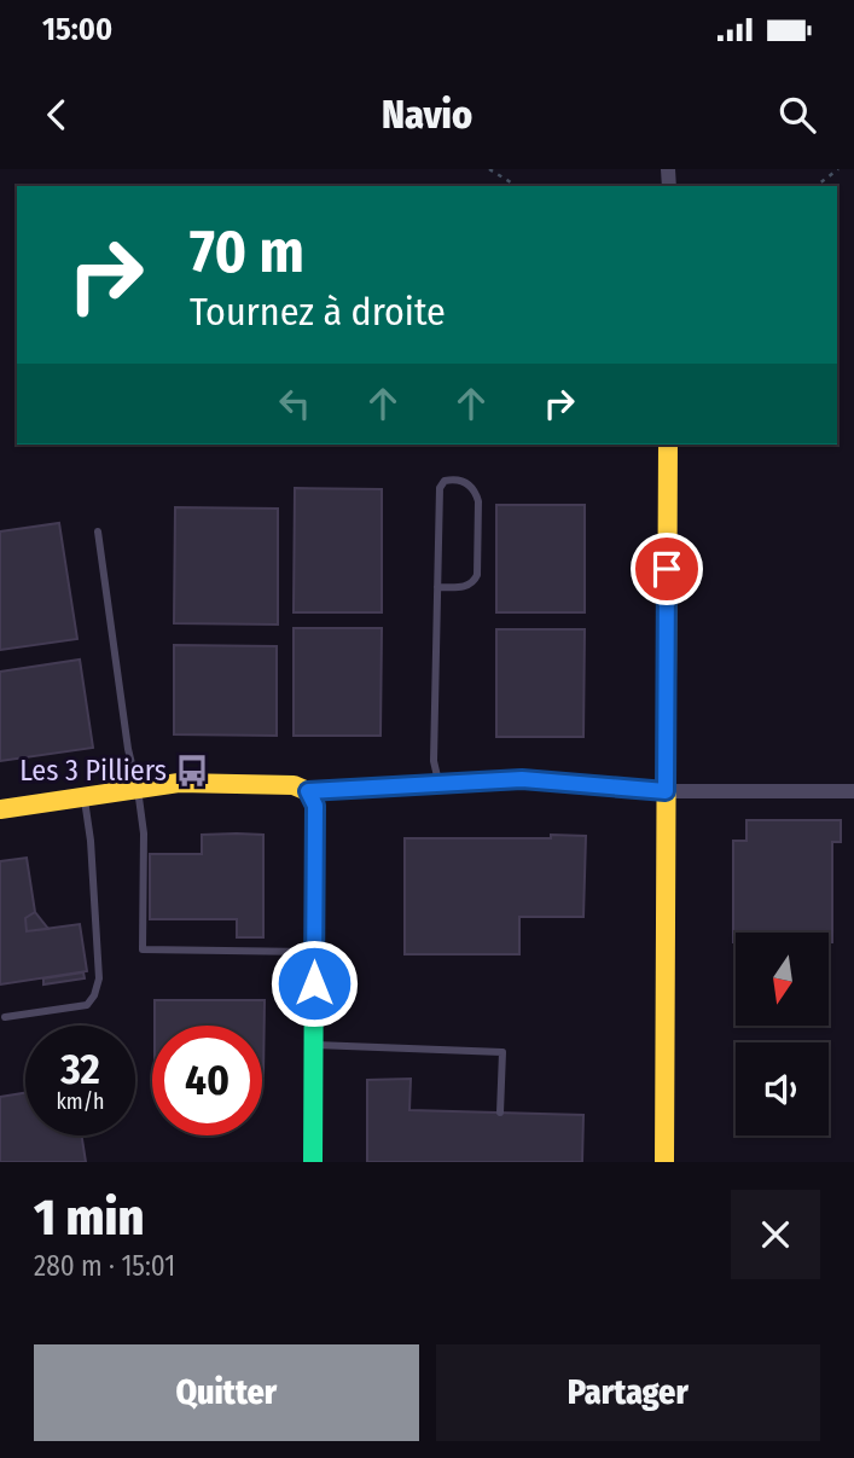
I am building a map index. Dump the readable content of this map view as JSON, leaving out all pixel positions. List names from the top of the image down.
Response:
{
  "places": {
    "bus stop": ["Les 3 Pilliers"]
  },
  "north": "bottom",
  "page": {
    "status": "15:00",
    "header": "Navio",
    "turn": ["70 m", "Tournez à droite"],
    "speed": "32 km/h",
    "limit": "40",
    "heading": ["1 min", "280 m · 15:01"],
    "buttons": ["Quitter", "Partager"]
  }
}
